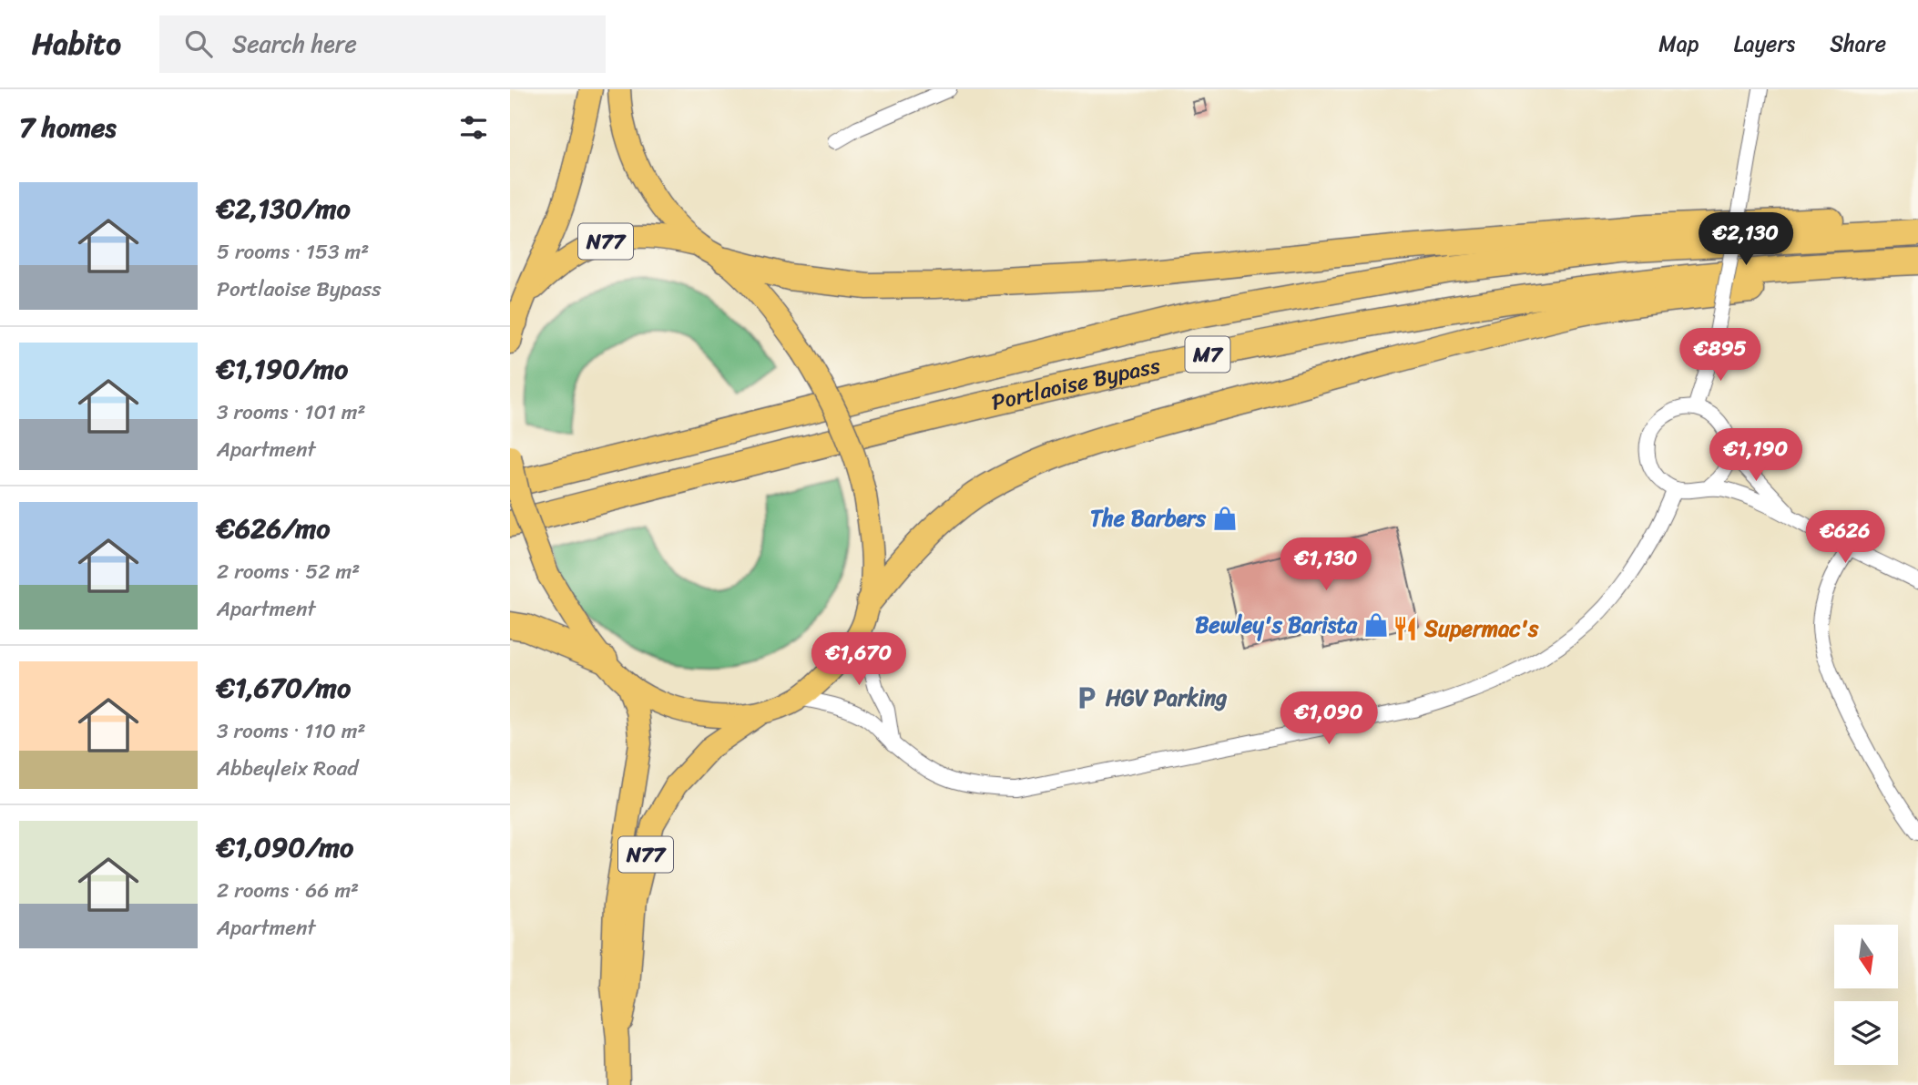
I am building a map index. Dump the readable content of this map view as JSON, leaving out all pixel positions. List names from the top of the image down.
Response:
{
  "streets": {
    "highway": ["M7", "Portlaoise Bypass"],
    "main road": ["N77"]
  },
  "crossings": [
    ["N77", "M7"]
  ],
  "places": {
    "shop": ["The Barbers", "Bewley's Barista"],
    "restaurant": ["Supermac's"],
    "parking": ["HGV Parking"]
  },
  "north": "bottom",
  "page": {
    "header": "Habito",
    "search": "Search here",
    "nav": ["Map", "Layers", "Share"],
    "heading": "7 homes",
    "list": [
      {
        "name": "€2,130/mo",
        "note": "5 rooms · 153 m² · Portlaoise Bypass"
      },
      {
        "name": "€1,190/mo",
        "note": "3 rooms · 101 m² · Apartment"
      },
      {
        "name": "€626/mo",
        "note": "2 rooms · 52 m² · Apartment"
      },
      {
        "name": "€1,670/mo",
        "note": "3 rooms · 110 m² · Abbeyleix Road"
      },
      {
        "name": "€1,090/mo",
        "note": "2 rooms · 66 m² · Apartment"
      }
    ],
    "price": [
      "€2,130",
      "€895",
      "€1,190",
      "€626",
      "€1,130",
      "€1,670",
      "€1,090"
    ]
  }
}
